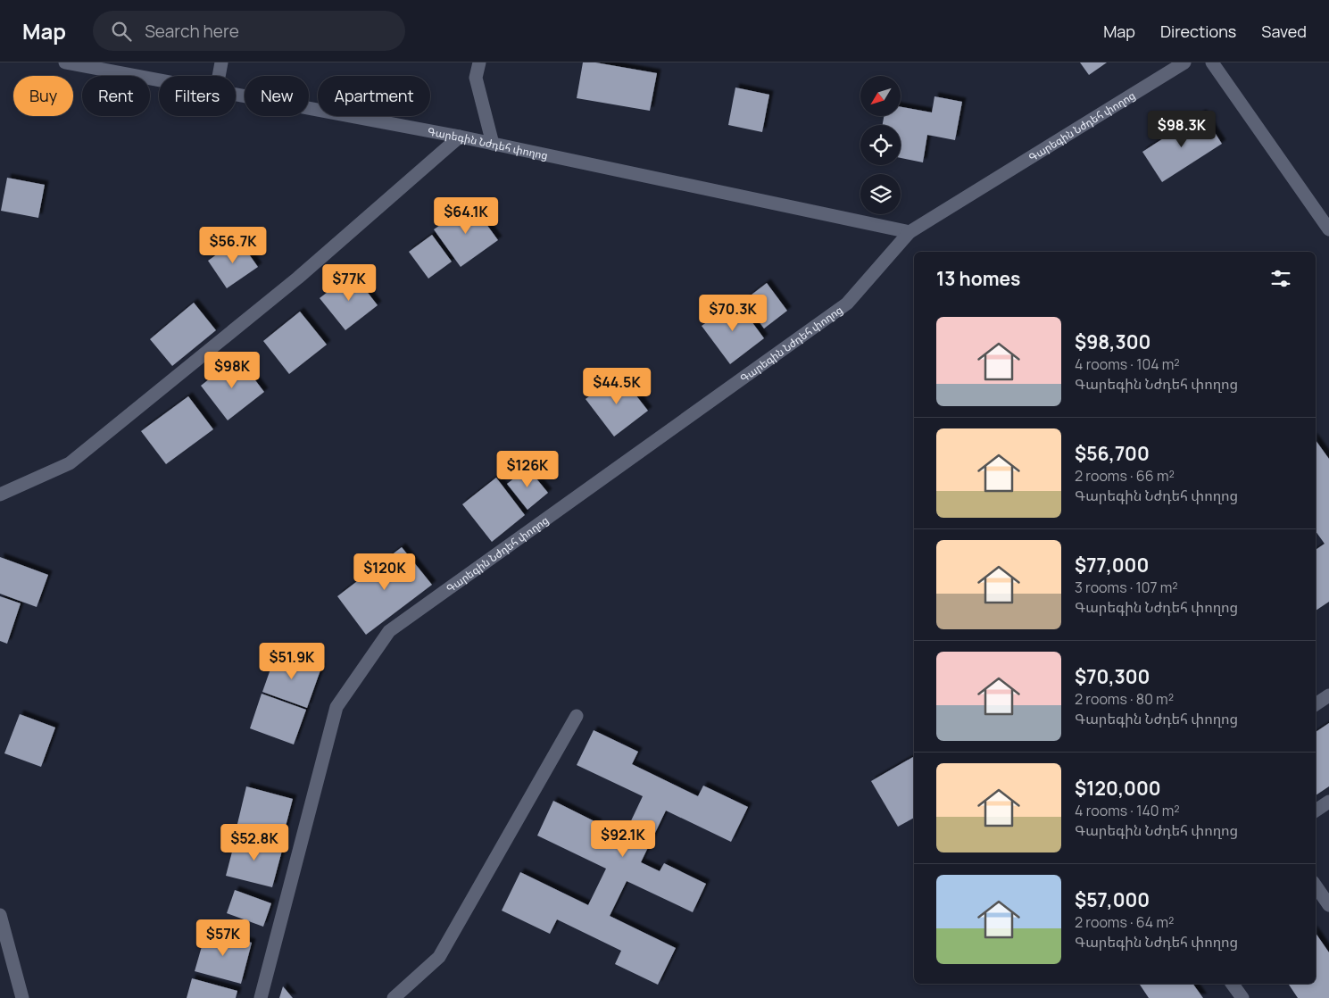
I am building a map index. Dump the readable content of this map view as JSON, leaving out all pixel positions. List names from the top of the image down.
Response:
{
  "streets": {
    "street": ["Գարեգին Նժդեհ փողոց"]
  },
  "north": "bottom left",
  "page": {
    "header": "Map",
    "search": "Search here",
    "nav": ["Map", "Directions", "Saved"],
    "chip": [
      "Buy",
      "Rent",
      "Filters",
      "New",
      "Apartment"
    ],
    "price": [
      "$98.3K",
      "$64.1K",
      "$56.7K",
      "$77K",
      "$70.3K",
      "$98K",
      "$44.5K",
      "$126K",
      "$120K",
      "$51.9K",
      "$92.1K",
      "$52.8K",
      "$57K"
    ],
    "heading": "13 homes",
    "list": [
      {
        "name": "$98,300",
        "note": "4 rooms · 104 m² · Գարեգին Նժդեհ փողոց"
      },
      {
        "name": "$56,700",
        "note": "2 rooms · 66 m² · Գարեգին Նժդեհ փողոց"
      },
      {
        "name": "$77,000",
        "note": "3 rooms · 107 m² · Գարեգին Նժդեհ փողոց"
      },
      {
        "name": "$70,300",
        "note": "2 rooms · 80 m² · Գարեգին Նժդեհ փողոց"
      },
      {
        "name": "$120,000",
        "note": "4 rooms · 140 m² · Գարեգին Նժդեհ փողոց"
      },
      {
        "name": "$57,000",
        "note": "2 rooms · 64 m² · Գարեգին Նժդեհ փողոց"
      }
    ]
  }
}
